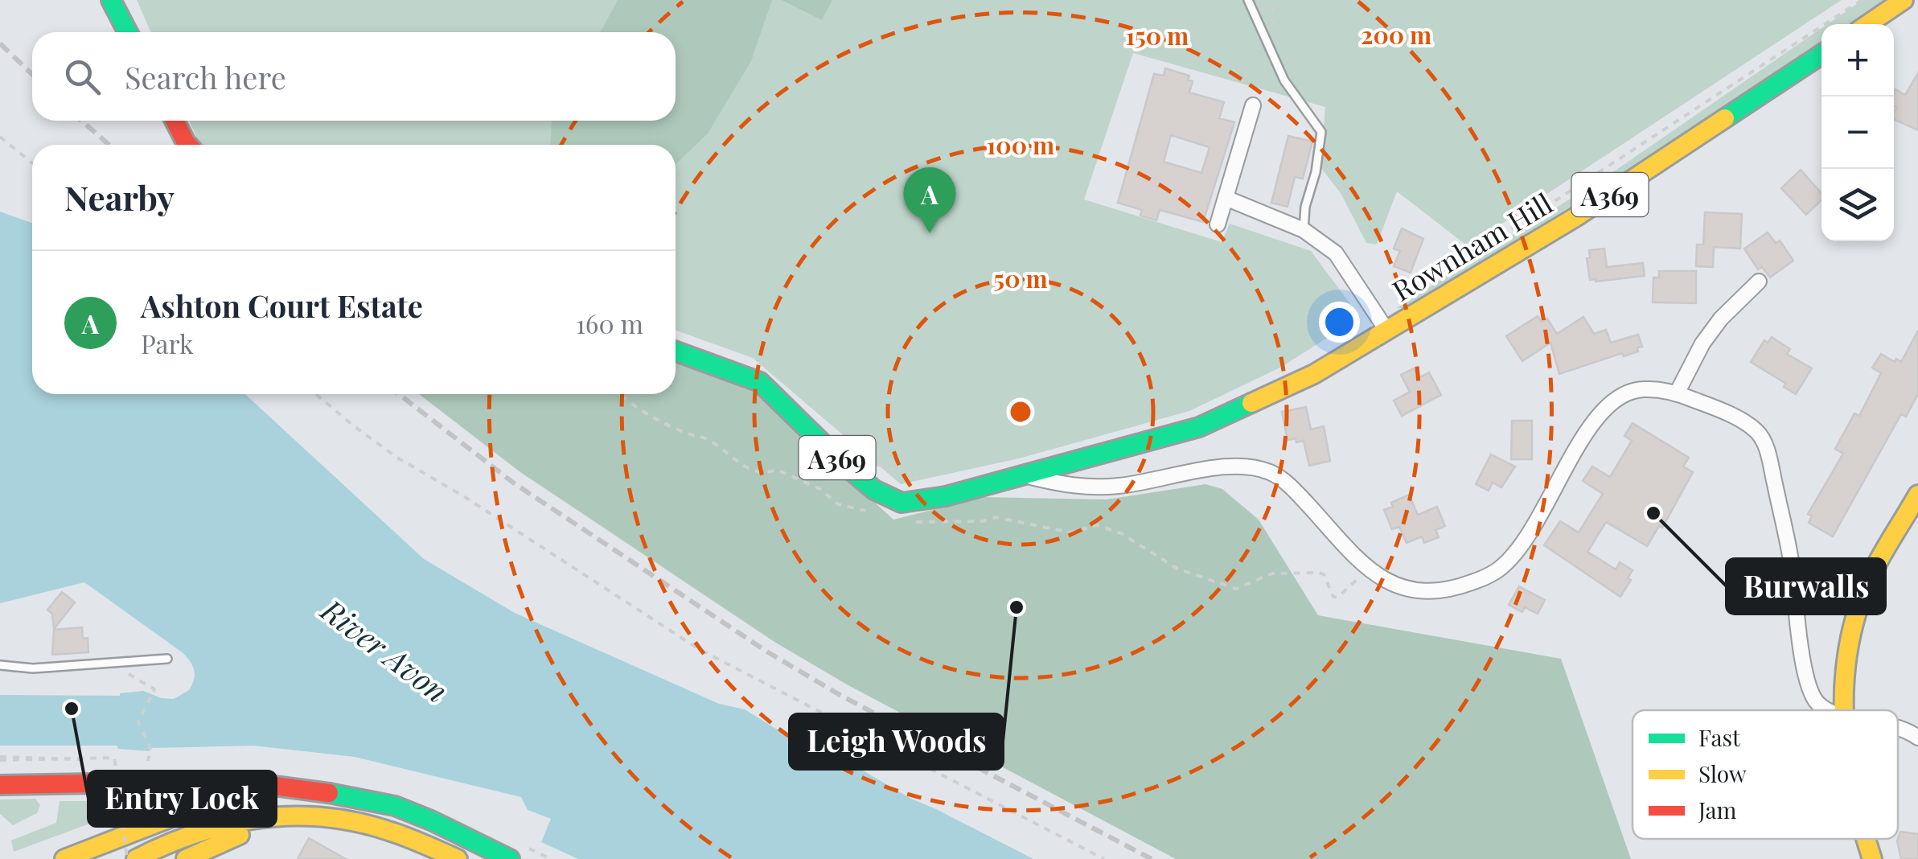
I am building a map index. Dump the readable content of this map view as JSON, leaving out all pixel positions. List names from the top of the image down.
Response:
{
  "streets": {
    "main road": ["A369", "Rownham Hill"]
  },
  "water": ["River Avon"],
  "places": ["Burwalls", "Leigh Woods", "Entry Lock"],
  "legend": ["Fast", "Slow", "Jam"],
  "page": {
    "map_buttons": ["+", "−"],
    "search": "Search here",
    "heading": "Nearby",
    "pins": "A",
    "list": [
      {
        "mark": "A",
        "name": "Ashton Court Estate",
        "note": "Park",
        "value": "160 m"
      }
    ]
  },
  "rings": [
    "200 m",
    "150 m",
    "100 m",
    "50 m"
  ]
}
